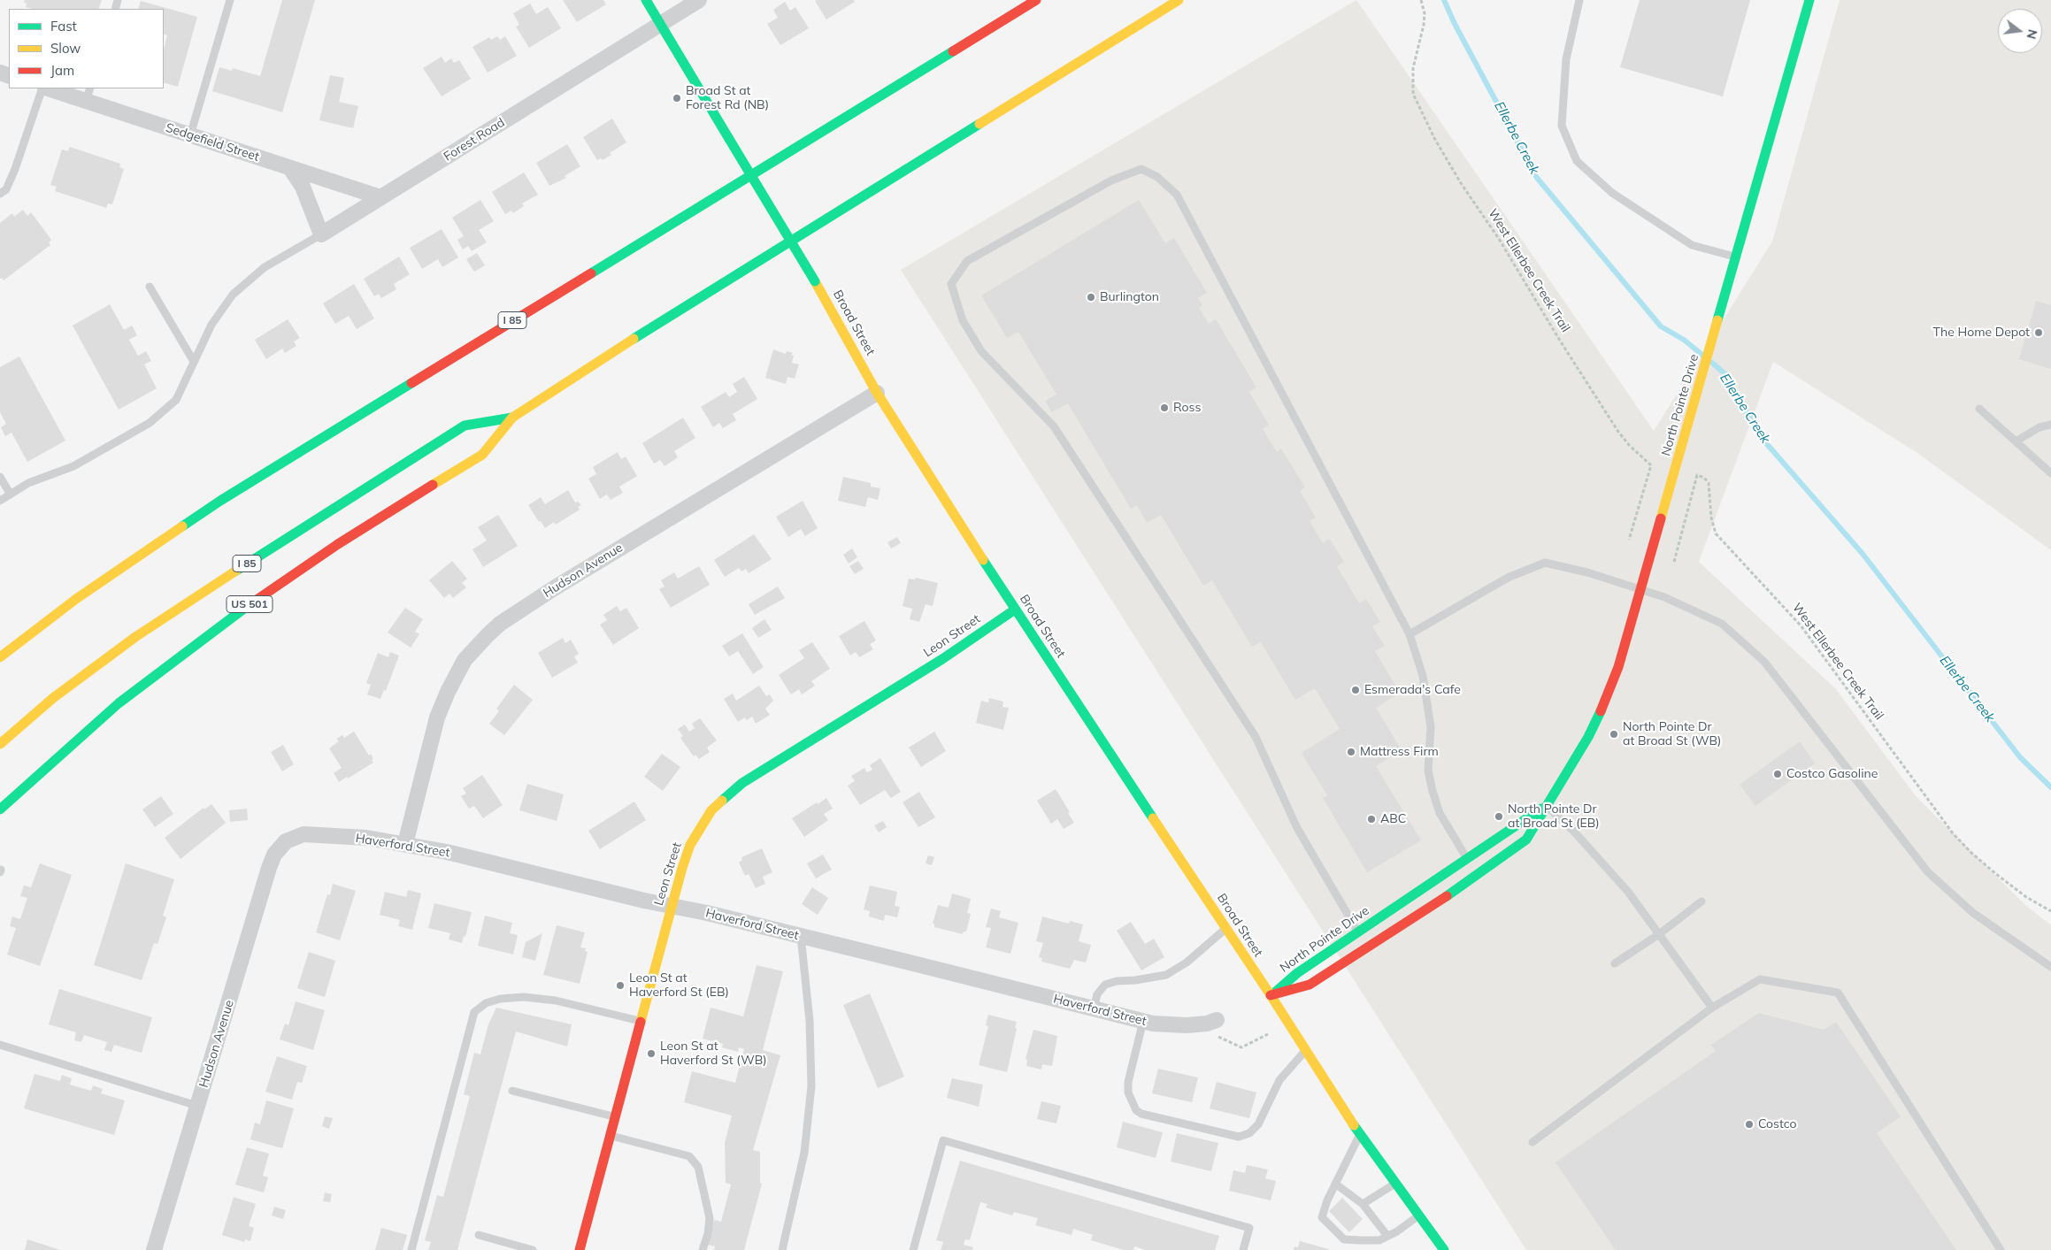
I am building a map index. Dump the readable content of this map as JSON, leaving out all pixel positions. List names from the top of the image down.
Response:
{
  "streets": {
    "main road": [
      "I 85",
      "Broad Street",
      "North Pointe Drive",
      "US 501",
      "Leon Street"
    ],
    "street": [
      "Forest Road",
      "Sedgefield Street",
      "Hudson Avenue",
      "Haverford Street"
    ],
    "path": ["West Ellerbee Creek Trail"]
  },
  "crossings": [
    ["Forest Road", "Sedgefield Street"],
    ["Forest Road", "Broad Street"],
    ["I 85", "US 501"],
    ["Broad Street", "North Pointe Drive"],
    ["Broad Street", "Hudson Avenue"],
    ["Broad Street", "Leon Street"],
    ["Hudson Avenue", "Haverford Street"],
    ["Leon Street", "Haverford Street"]
  ],
  "water": ["Ellerbe Creek"],
  "places": [
    "Broad St at Forest Rd (NB)",
    "Burlington",
    "The Home Depot",
    "Ross",
    "Esmerada's Cafe",
    "North Pointe Dr at Broad St (WB)",
    "Mattress Firm",
    "Costco Gasoline",
    "North Pointe Dr at Broad St (EB)",
    "ABC",
    "Leon St at Haverford St (EB)",
    "Leon St at Haverford St (WB)",
    "Costco"
  ],
  "legend": ["Fast", "Slow", "Jam"],
  "north": "right"
}
